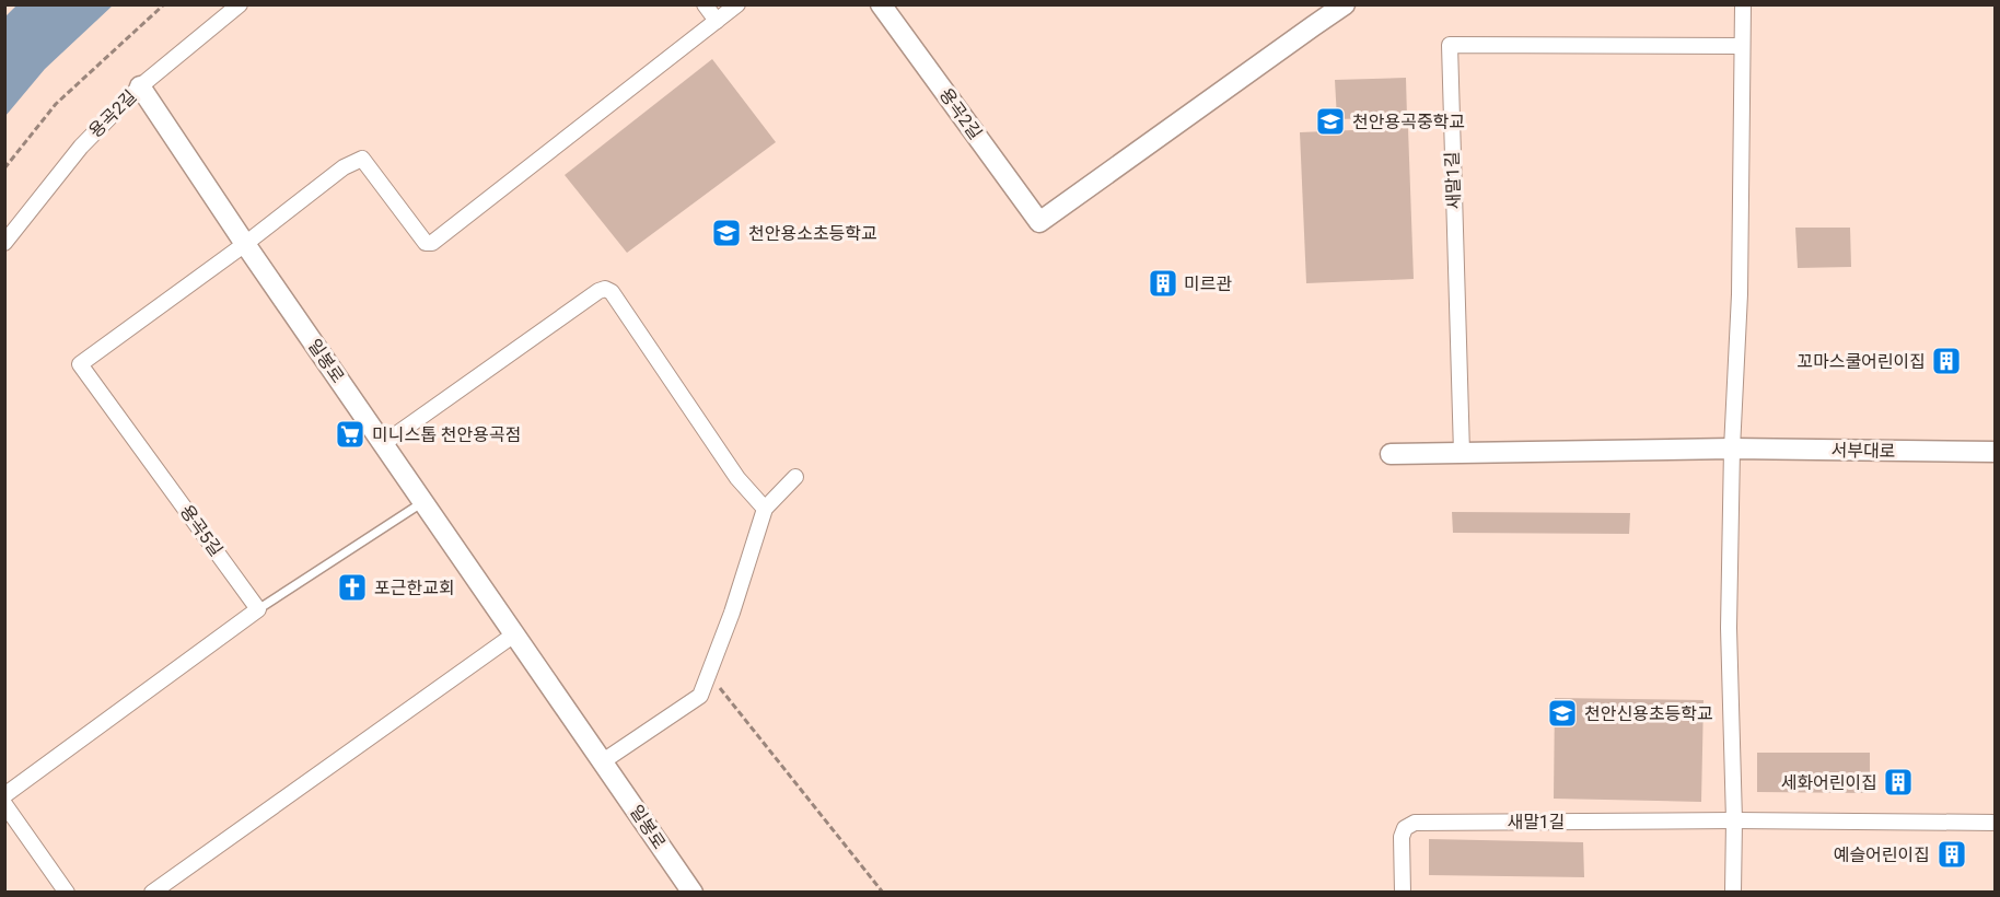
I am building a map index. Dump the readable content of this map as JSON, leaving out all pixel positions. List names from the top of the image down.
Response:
{
  "streets": {
    "street": [
      "용곡2길",
      "새말1길",
      "일봉로",
      "서부대로",
      "용곡5길"
    ]
  },
  "crossings": [
    ["용곡2길", "일봉로"],
    ["일봉로", "용곡5길"]
  ],
  "places": {
    "school or university": ["천안용곡중학교", "천안용소초등학교", "천안신용초등학교"],
    "building": [
      "미르관",
      "꼬마스쿨어린이집",
      "세화어린이집",
      "예슬어린이집"
    ],
    "supermarket": ["미니스톱 천안용곡점"],
    "church": ["포근한교회"]
  }
}
